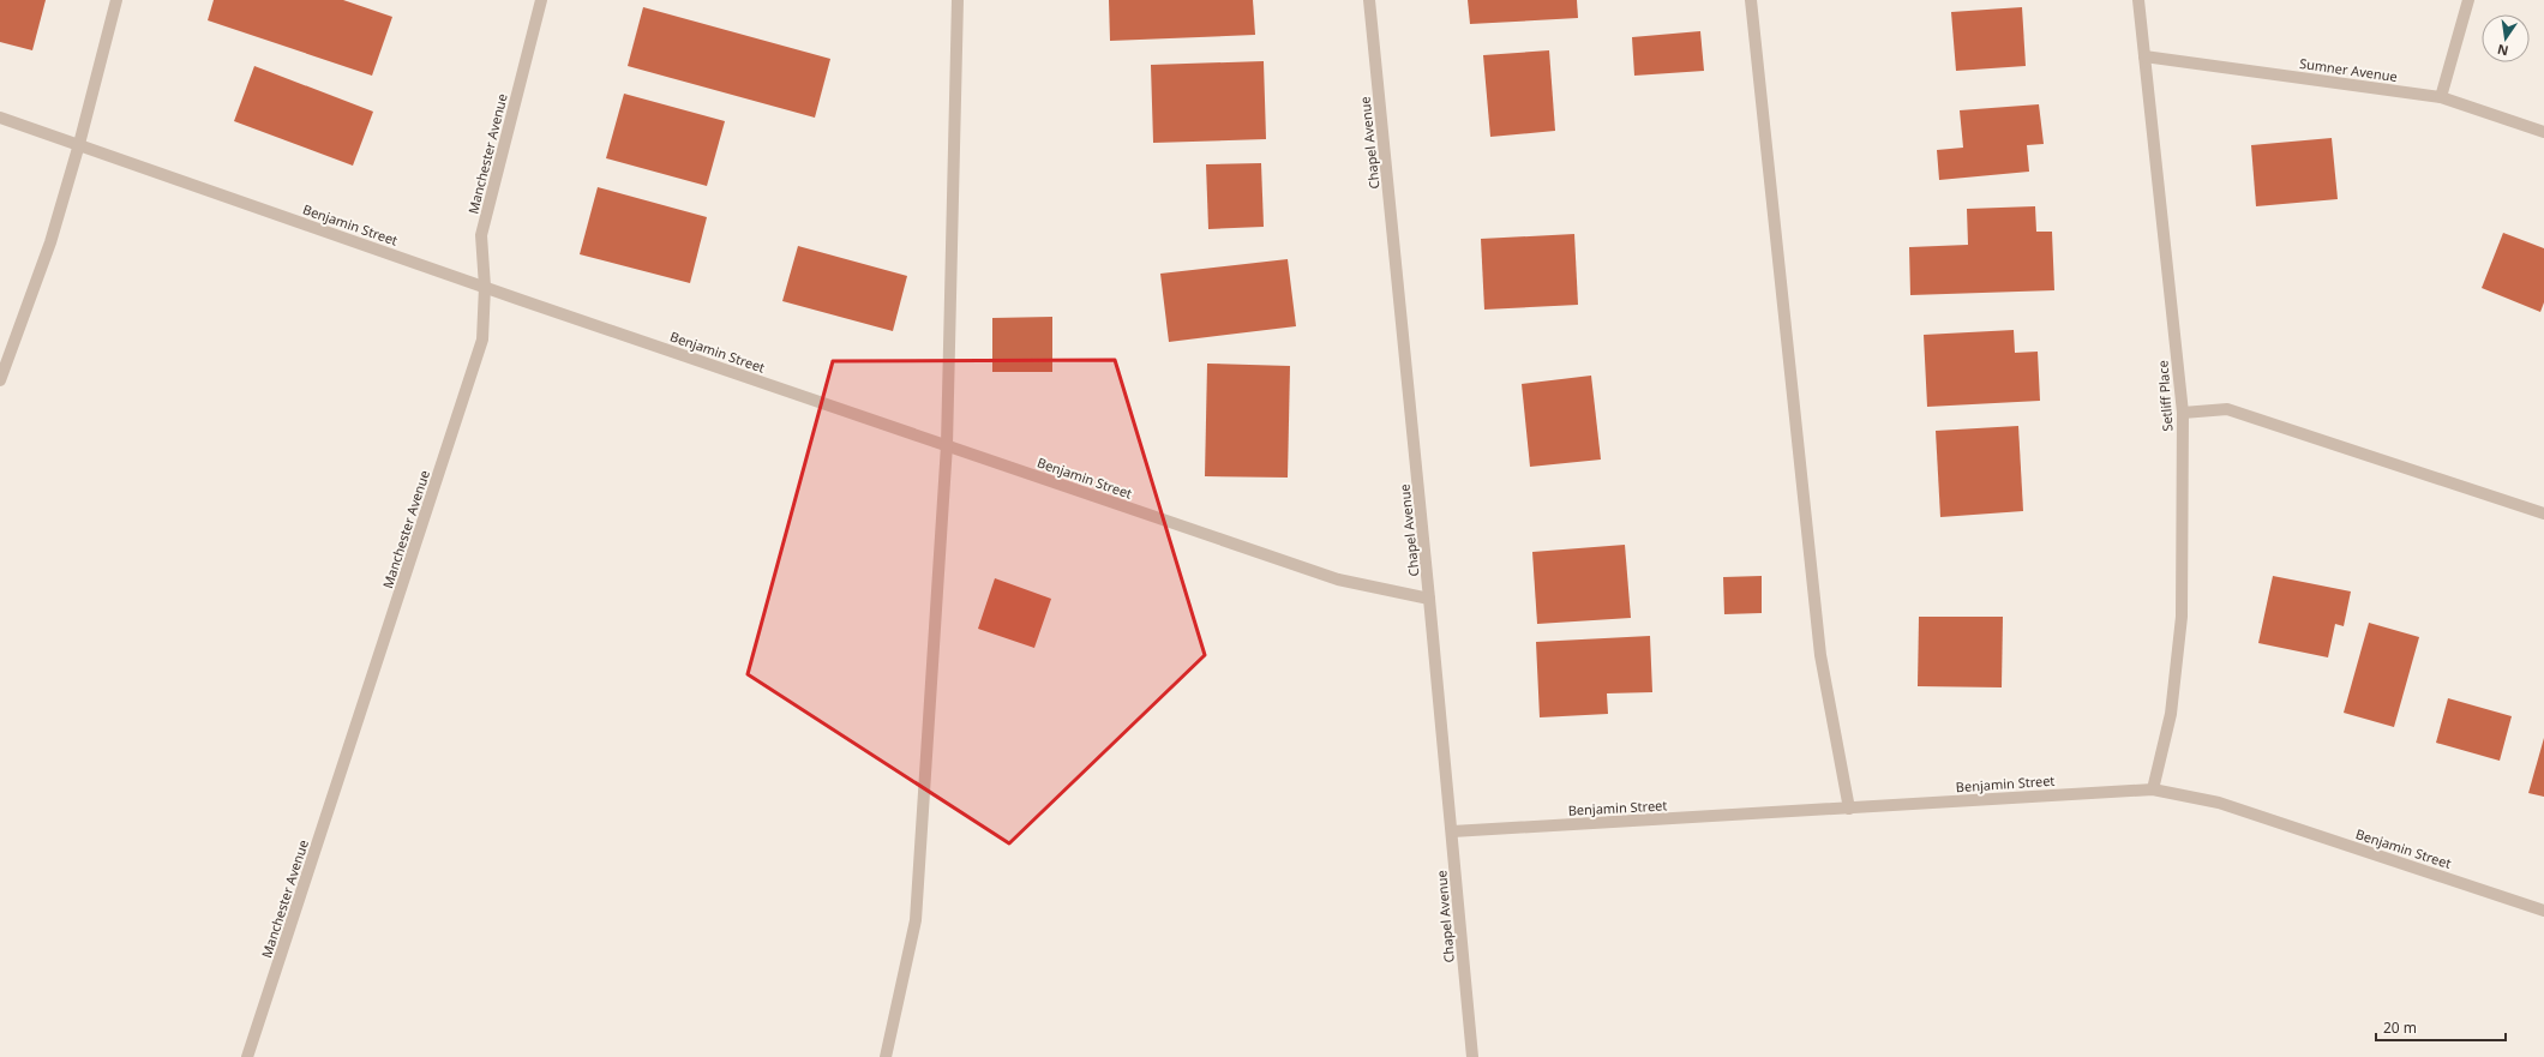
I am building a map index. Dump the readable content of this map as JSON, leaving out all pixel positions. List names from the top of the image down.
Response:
{
  "streets": {
    "street": [
      "Sumner Avenue",
      "Chapel Avenue",
      "Manchester Avenue",
      "Benjamin Street",
      "Setliff Place"
    ]
  },
  "crossings": [
    ["Sumner Avenue", "Setliff Place"],
    ["Chapel Avenue", "Benjamin Street"],
    ["Manchester Avenue", "Benjamin Street"],
    ["Benjamin Street", "Setliff Place"]
  ],
  "scale_bar": "20 m",
  "north": "bottom"
}
